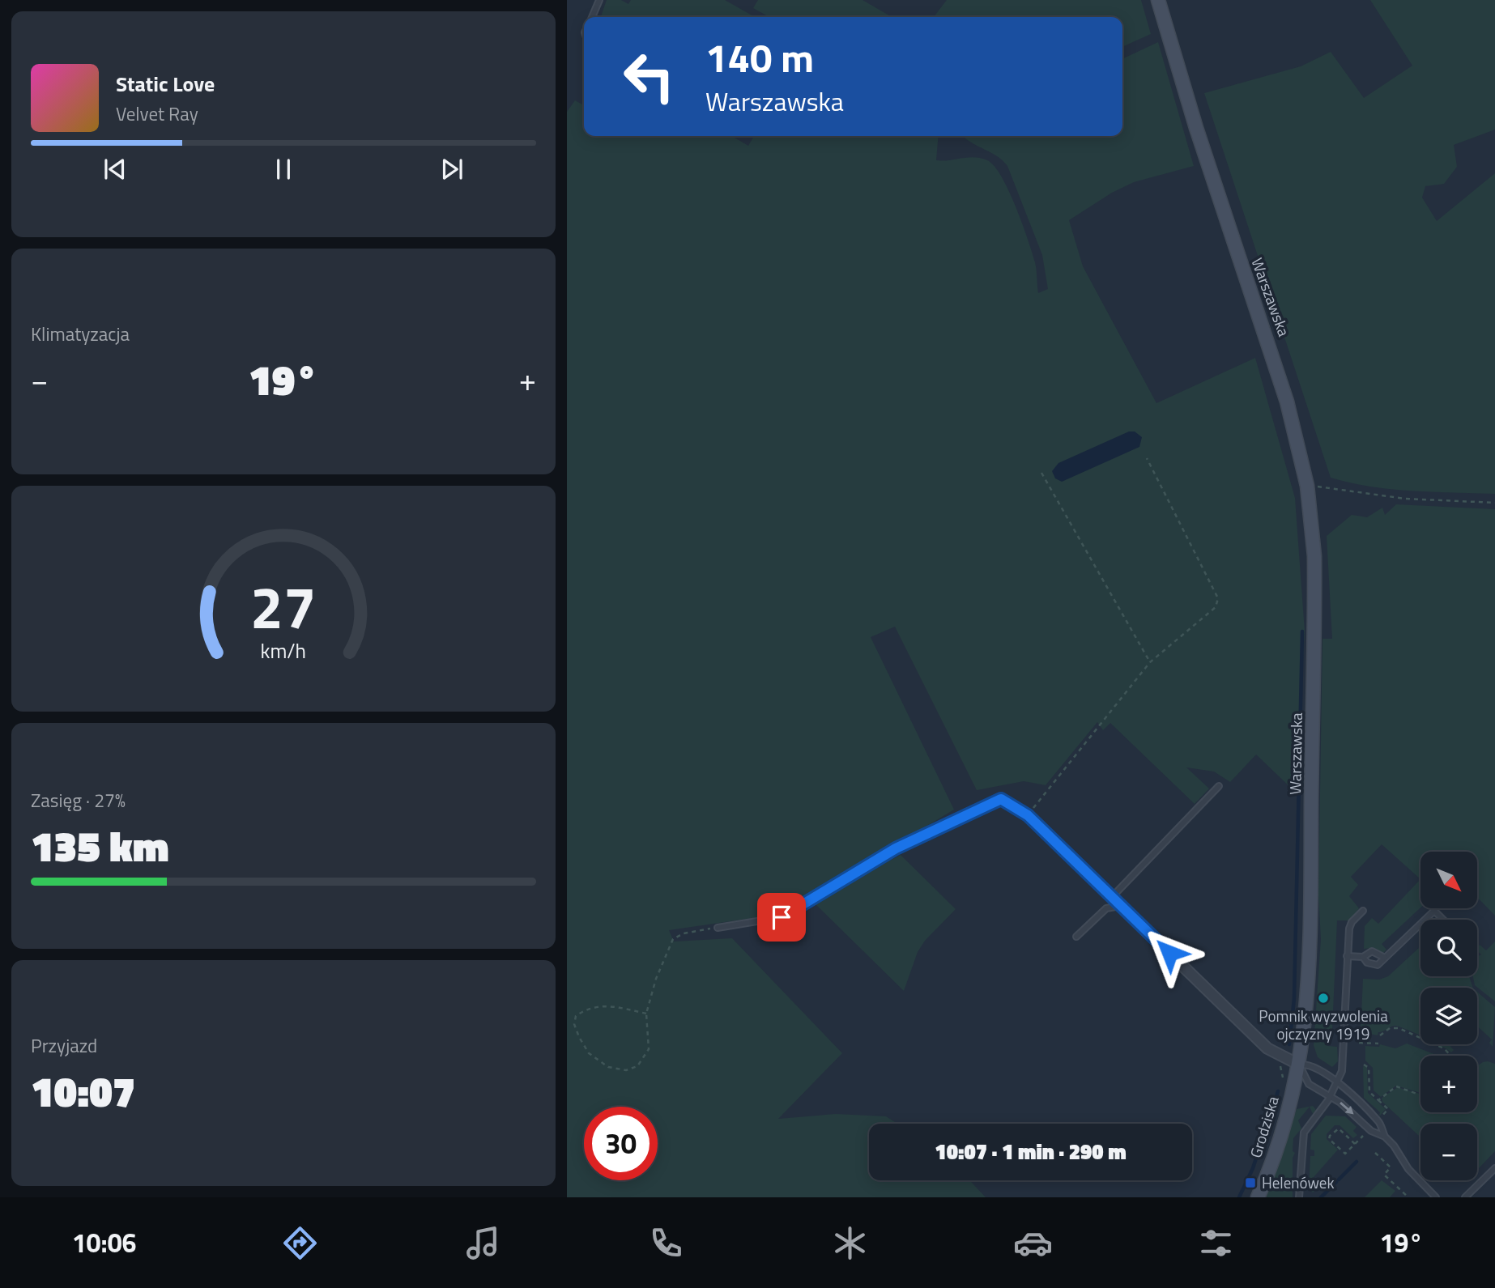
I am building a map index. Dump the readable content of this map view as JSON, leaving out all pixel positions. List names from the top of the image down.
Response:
{
  "streets": {
    "main road": ["Warszawska", "Grodziska"]
  },
  "crossings": [
    ["Warszawska", "Grodziska"]
  ],
  "places": {
    "other": ["Pomnik wyzwolenia ojczyzny 1919"],
    "transit": ["Helenówek"]
  },
  "north": "bottom right",
  "page": {
    "turn": ["140 m", "Warszawska"],
    "song": ["Static Love", "Velvet Ray"],
    "tile": [
      "Klimatyzacja",
      ["Zasięg · 27%", "135 km"],
      ["Przyjazd", "10:07"]
    ],
    "heat": ["−", "19°", "+"],
    "map_buttons": ["+", "−"],
    "limit": "30",
    "trip": "10:07 · 1 min · 290 m",
    "tabs": ["10:06", "19°"],
    "gauge": ["27", "km/h"]
  }
}
